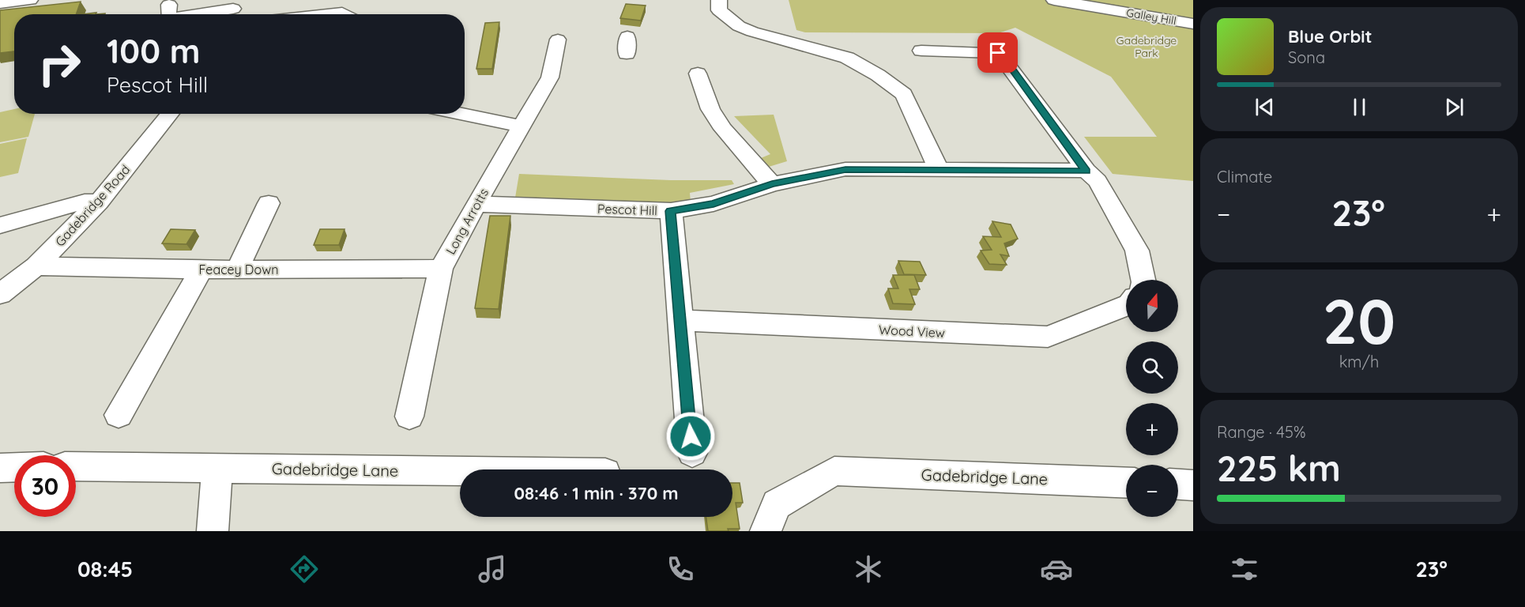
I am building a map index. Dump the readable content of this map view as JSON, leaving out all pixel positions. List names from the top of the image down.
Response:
{
  "streets": {
    "street": [
      "Galley Hill",
      "Gadebridge Road",
      "Pescot Hill",
      "Long Arrotts",
      "Feacey Down",
      "Wood View",
      "Gadebridge Lane"
    ]
  },
  "crossings": [
    ["Gadebridge Road", "Feacey Down"],
    ["Pescot Hill", "Long Arrotts"],
    ["Long Arrotts", "Feacey Down"]
  ],
  "parks": ["Gadebridge Park"],
  "north": "top",
  "page": {
    "turn": ["100 m", "Pescot Hill"],
    "song": ["Blue Orbit", "Sona"],
    "tile": [
      "Climate",
      ["20", "km/h"],
      ["Range · 45%", "225 km"]
    ],
    "heat": ["−", "23°", "+"],
    "map_buttons": ["+", "−"],
    "limit": "30",
    "trip": "08:46 · 1 min · 370 m",
    "tabs": ["08:45", "23°"]
  }
}
